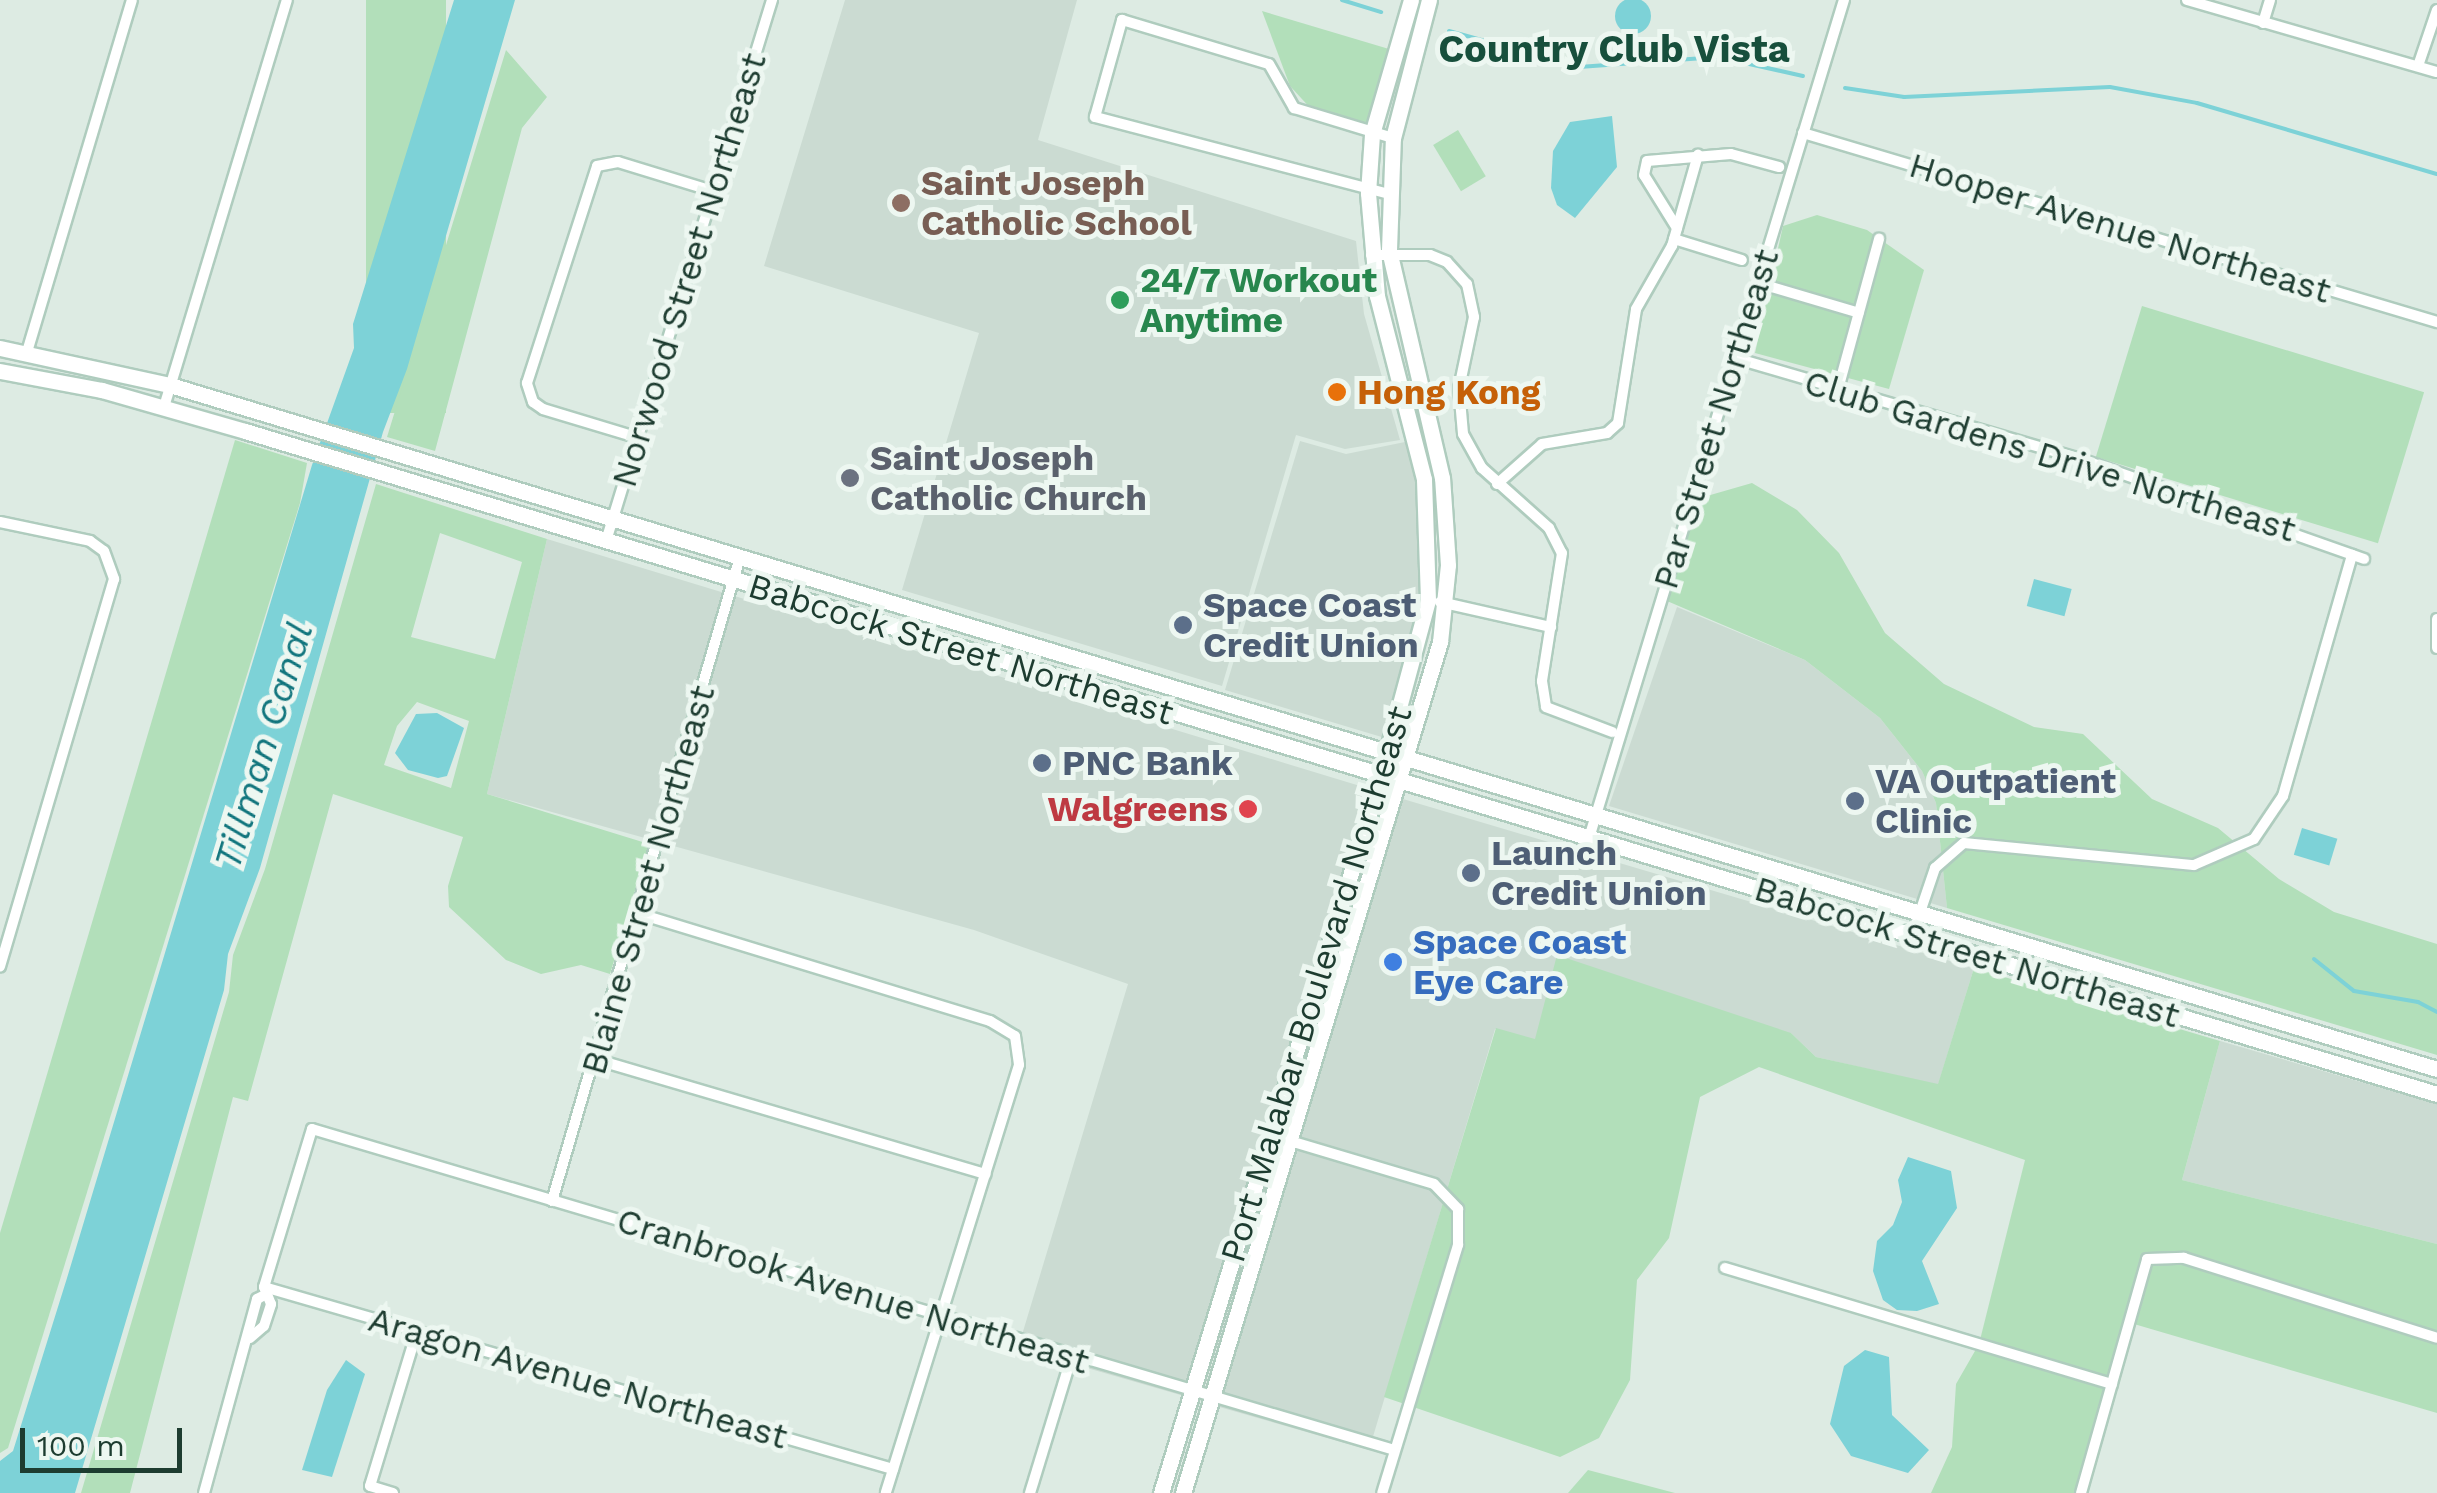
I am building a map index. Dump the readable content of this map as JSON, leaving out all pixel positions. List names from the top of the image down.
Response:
{
  "streets": {
    "main road": ["Babcock Street Northeast", "Port Malabar Boulevard Northeast"],
    "street": [
      "Hooper Avenue Northeast",
      "Norwood Street Northeast",
      "Par Street Northeast",
      "Club Gardens Drive Northeast",
      "Blaine Street Northeast",
      "Cranbrook Avenue Northeast",
      "Aragon Avenue Northeast"
    ]
  },
  "crossings": [
    ["Hooper Avenue Northeast", "Par Street Northeast"],
    ["Norwood Street Northeast", "Babcock Street Northeast"],
    ["Par Street Northeast", "Club Gardens Drive Northeast"],
    ["Par Street Northeast", "Babcock Street Northeast"],
    ["Babcock Street Northeast", "Blaine Street Northeast"],
    ["Babcock Street Northeast", "Port Malabar Boulevard Northeast"],
    ["Blaine Street Northeast", "Cranbrook Avenue Northeast"],
    ["Port Malabar Boulevard Northeast", "Cranbrook Avenue Northeast"],
    ["Cranbrook Avenue Northeast", "Aragon Avenue Northeast"]
  ],
  "districts": ["Country Club Vista"],
  "water": ["Tillman Canal"],
  "places": [
    "Saint Joseph Catholic School",
    "24/7 Workout Anytime",
    "Hong Kong",
    "Saint Joseph Catholic Church",
    "Space Coast Credit Union",
    "PNC Bank",
    "VA Outpatient Clinic",
    "Walgreens",
    "Launch Credit Union",
    "Space Coast Eye Care"
  ],
  "scale_bar": "100 m"
}
